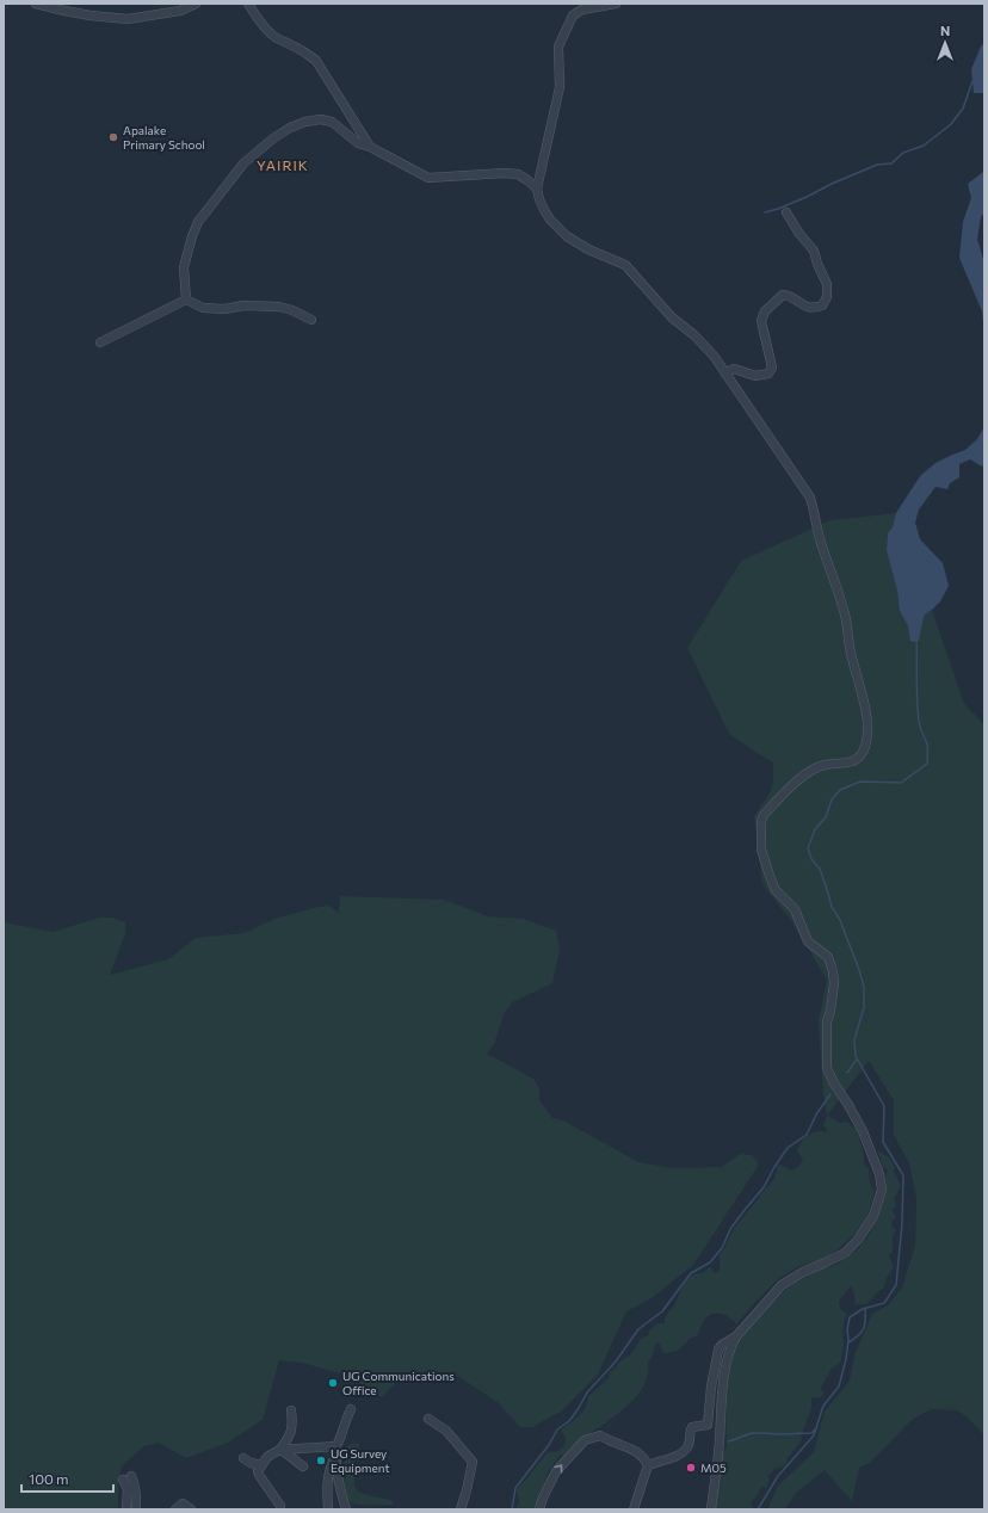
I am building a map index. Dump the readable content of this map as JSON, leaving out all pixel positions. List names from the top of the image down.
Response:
{
  "districts": ["YAIRIK"],
  "places": [
    "Apalake Primary School",
    "UG Communications Office",
    "UG Survey Equipment",
    "M05"
  ],
  "scale_bar": "100 m",
  "north": "top"
}
